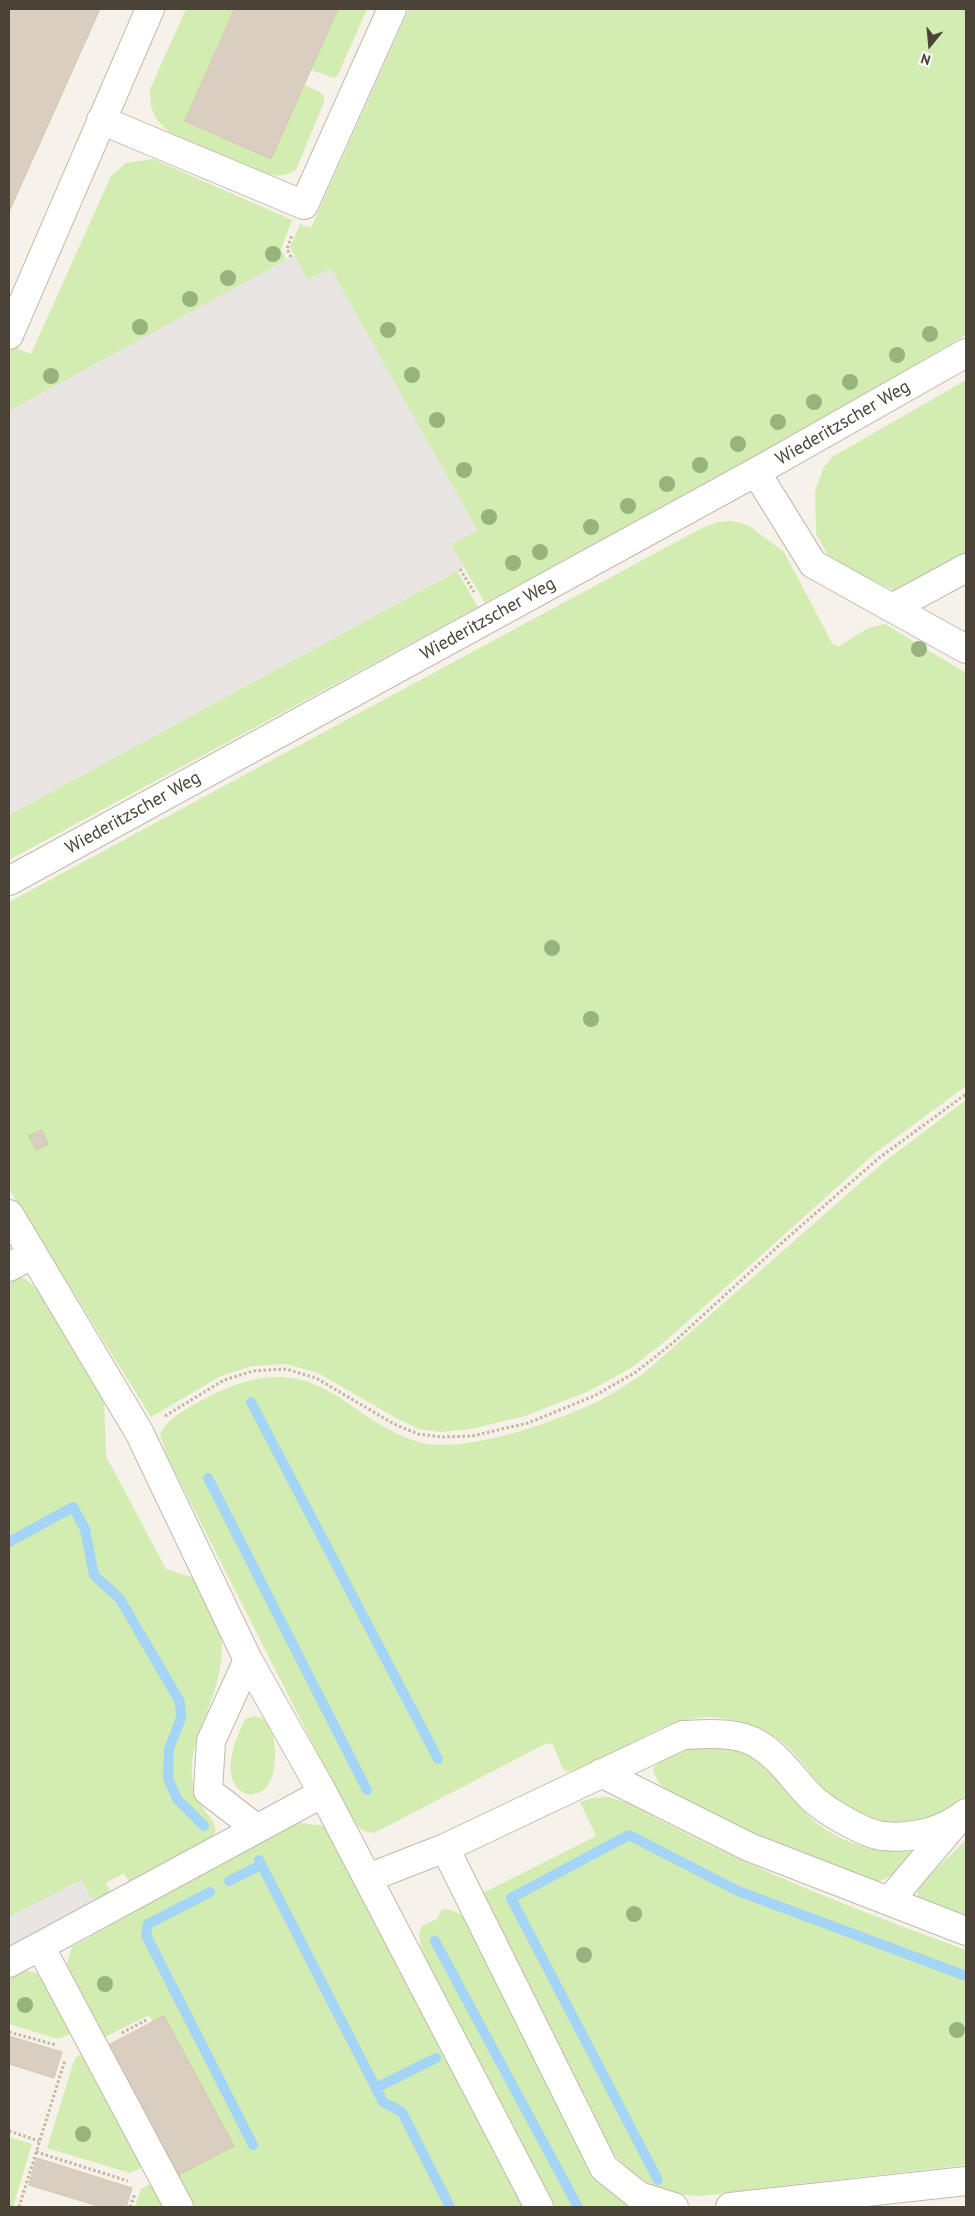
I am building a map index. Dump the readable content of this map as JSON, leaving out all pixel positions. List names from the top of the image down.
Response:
{
  "streets": {
    "lane": ["Wiederitzscher Weg"]
  },
  "north": "bottom"
}
